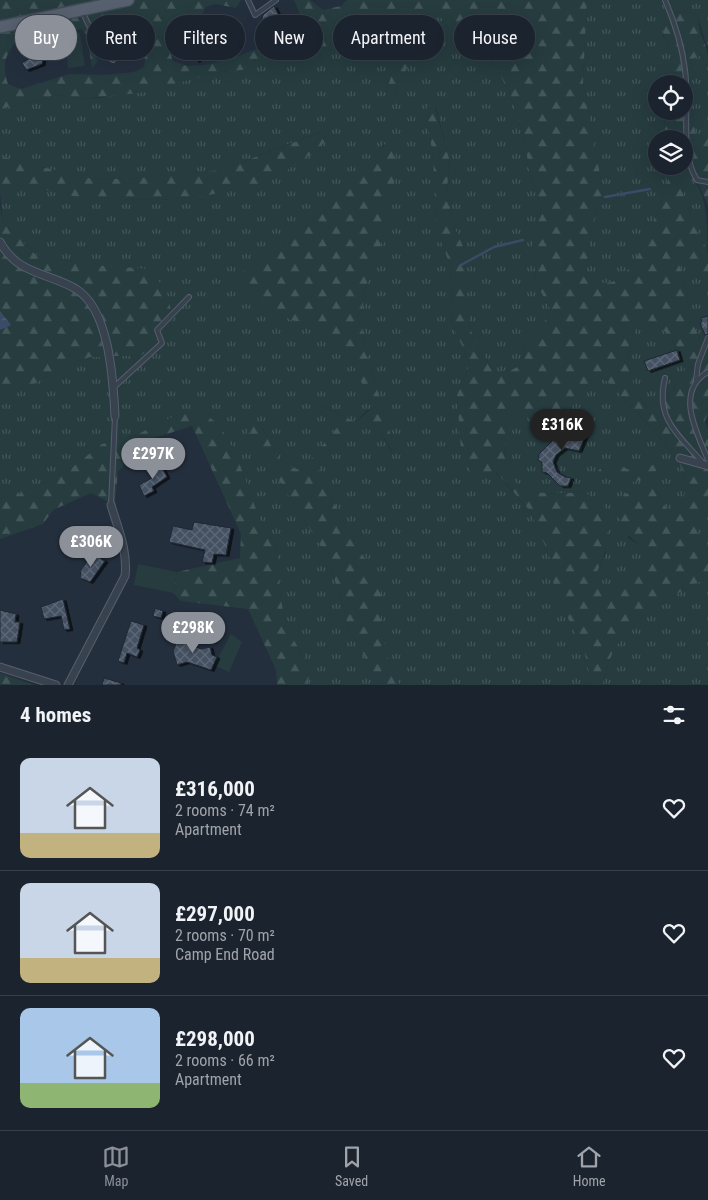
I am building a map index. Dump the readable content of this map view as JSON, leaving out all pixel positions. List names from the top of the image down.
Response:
{
  "page": {
    "chip": [
      "Buy",
      "Rent",
      "Filters",
      "New",
      "Apartment",
      "House"
    ],
    "price": [
      "£316K",
      "£297K",
      "£306K",
      "£298K"
    ],
    "heading": "4 homes",
    "list": [
      {
        "name": "£316,000",
        "note": "2 rooms · 74 m² · Apartment"
      },
      {
        "name": "£297,000",
        "note": "2 rooms · 70 m² · Camp End Road"
      },
      {
        "name": "£298,000",
        "note": "2 rooms · 66 m² · Apartment"
      }
    ],
    "tabs": ["Map", "Saved", "Home"]
  }
}
